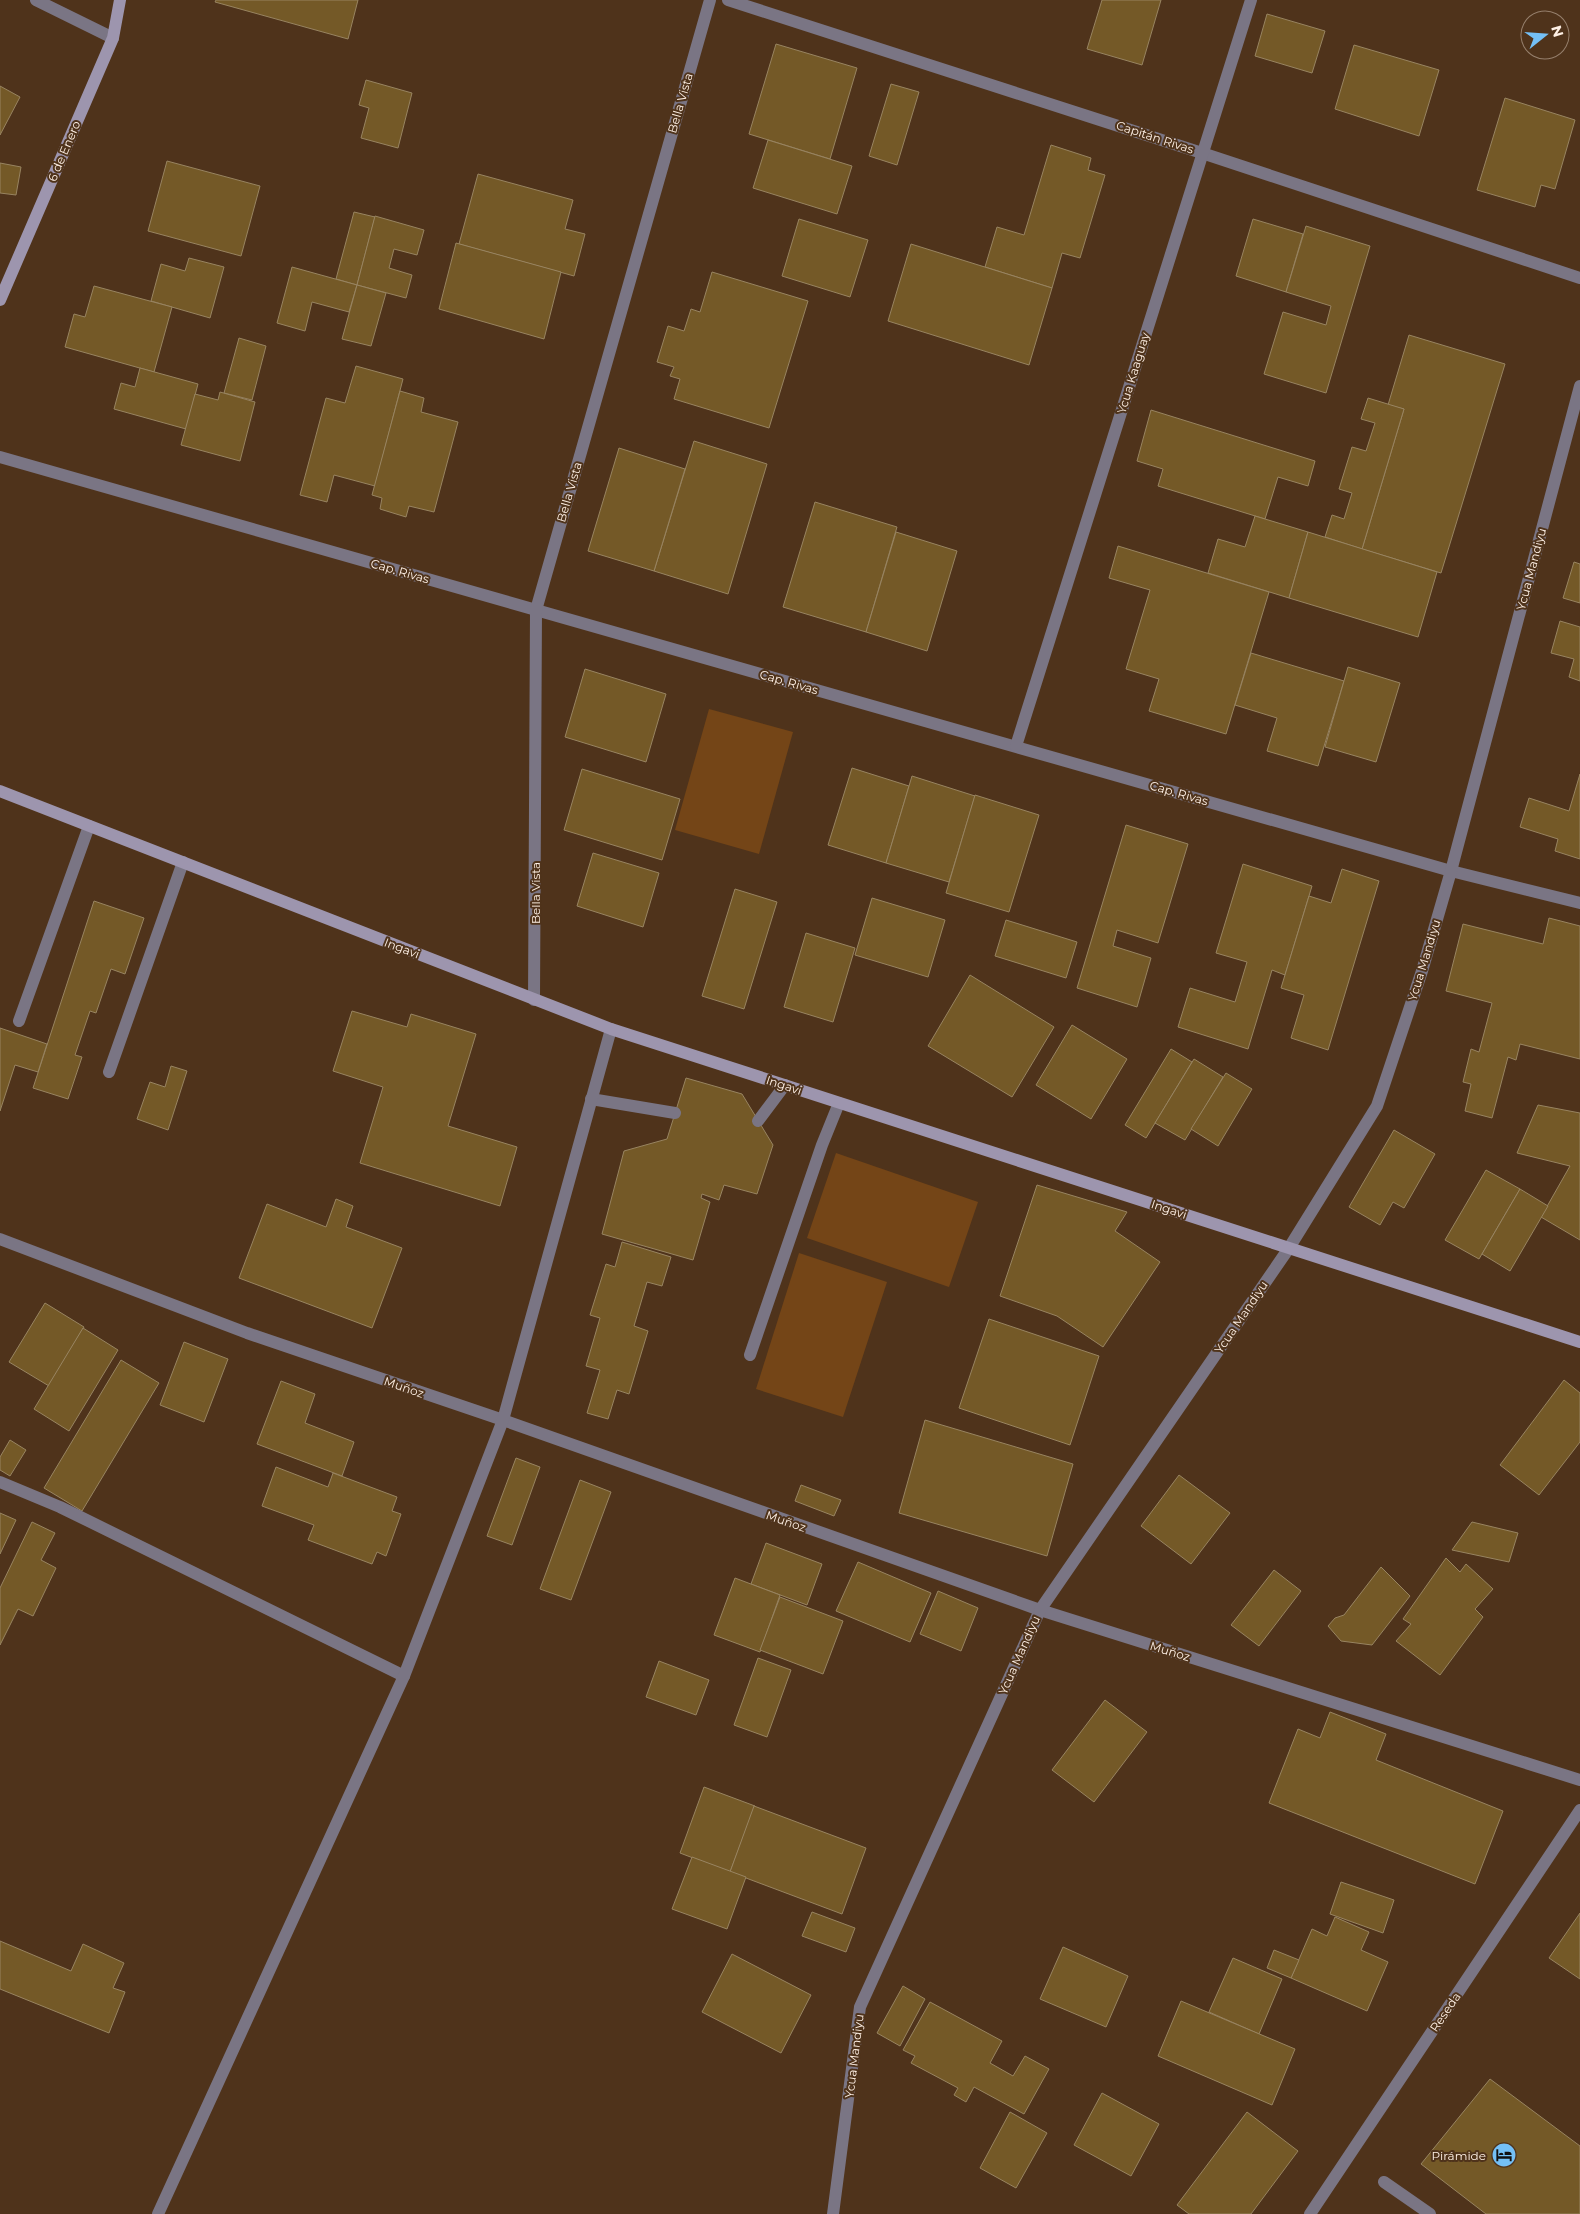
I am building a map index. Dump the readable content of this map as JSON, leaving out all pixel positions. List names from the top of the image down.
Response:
{
  "streets": {
    "main road": ["6 de Enero", "Ingavi"],
    "street": [
      "Bella Vista",
      "Capitán Rivas",
      "Ycua Kaaguay",
      "Ycua Mandiyu",
      "Cap. Rivas",
      "Muñoz",
      "Reseda"
    ]
  },
  "crossings": [
    ["Bella Vista", "Cap. Rivas"],
    ["Bella Vista", "Ingavi"],
    ["Capitán Rivas", "Ycua Kaaguay"],
    ["Ycua Kaaguay", "Cap. Rivas"],
    ["Ycua Mandiyu", "Cap. Rivas"],
    ["Ycua Mandiyu", "Ingavi"],
    ["Ycua Mandiyu", "Muñoz"]
  ],
  "places": {
    "hotel": ["Pirámide"]
  },
  "north": "right"
}
